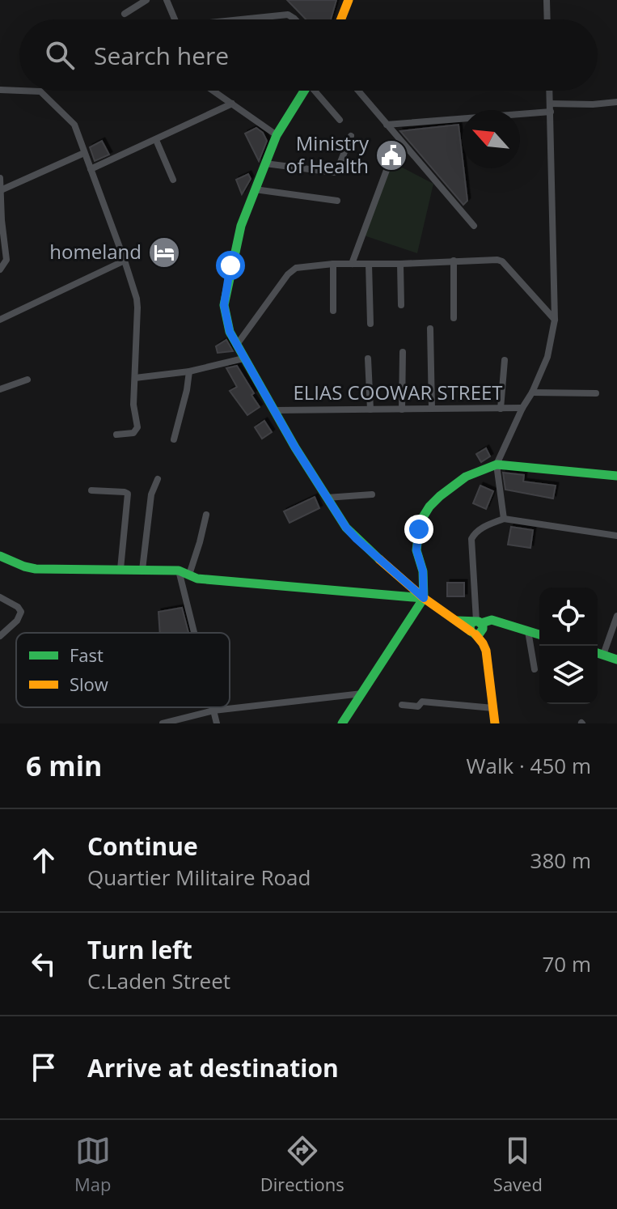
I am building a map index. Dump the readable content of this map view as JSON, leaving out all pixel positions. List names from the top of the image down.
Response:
{
  "streets": {
    "street": ["ELIAS COOWAR STREET"]
  },
  "places": {
    "public building": ["Ministry of Health"],
    "hotel": ["homeland"]
  },
  "legend": ["Fast", "Slow"],
  "north": "top left",
  "page": {
    "search": "Search here",
    "heading": ["6 min", "Walk · 450 m"],
    "list": [
      ["Continue", "Quartier Militaire Road", "380 m"],
      ["Turn left", "C.Laden Street", "70 m"],
      "Arrive at destination"
    ],
    "nav": ["Map", "Directions", "Saved"]
  }
}
